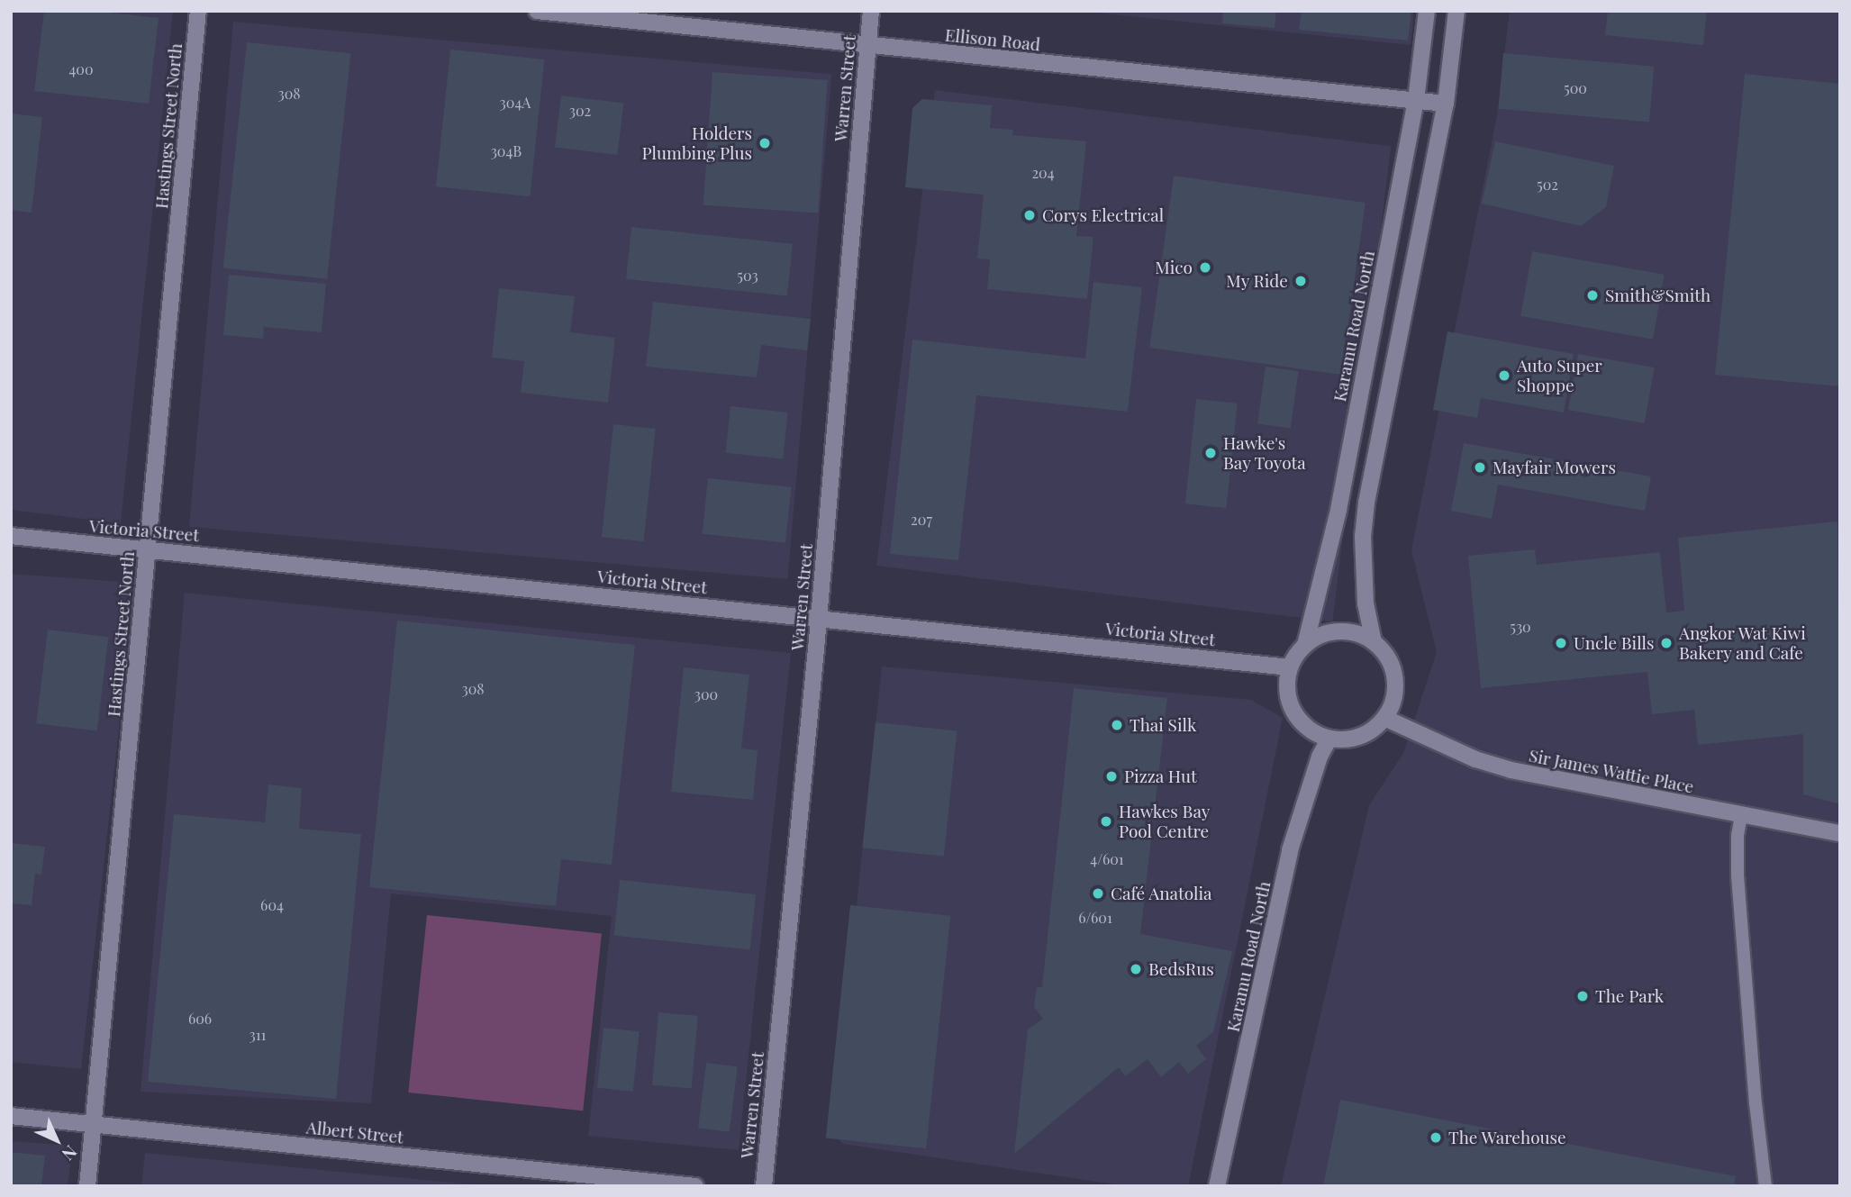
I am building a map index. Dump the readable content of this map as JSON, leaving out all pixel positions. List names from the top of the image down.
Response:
{
  "streets": {
    "street": [
      "Ellison Road",
      "Warren Street",
      "Hastings Street North",
      "Karamu Road North",
      "Victoria Street",
      "Sir James Wattie Place",
      "Albert Street"
    ]
  },
  "crossings": [
    ["Ellison Road", "Warren Street"],
    ["Ellison Road", "Karamu Road North"],
    ["Warren Street", "Victoria Street"],
    ["Hastings Street North", "Victoria Street"],
    ["Hastings Street North", "Albert Street"],
    ["Karamu Road North", "Victoria Street"],
    ["Karamu Road North", "Sir James Wattie Place"],
    ["Victoria Street", "Sir James Wattie Place"]
  ],
  "places": [
    "Holders Plumbing Plus",
    "Corys Electrical",
    "Mico",
    "My Ride",
    "Smith&Smith",
    "Auto Super Shoppe",
    "Hawke's Bay Toyota",
    "Mayfair Mowers",
    "Uncle Bills",
    "Angkor Wat Kiwi Bakery and Cafe",
    "Thai Silk",
    "Pizza Hut",
    "Hawkes Bay Pool Centre",
    "Café Anatolia",
    "BedsRus",
    "The Park",
    "The Warehouse"
  ],
  "house_numbers": [
    "400",
    "500",
    "308",
    "304A",
    "302",
    "304B",
    "204",
    "502",
    "503",
    "207",
    "530",
    "308",
    "300",
    "4/601",
    "604",
    "6/601",
    "606",
    "311"
  ],
  "north": "bottom right"
}
